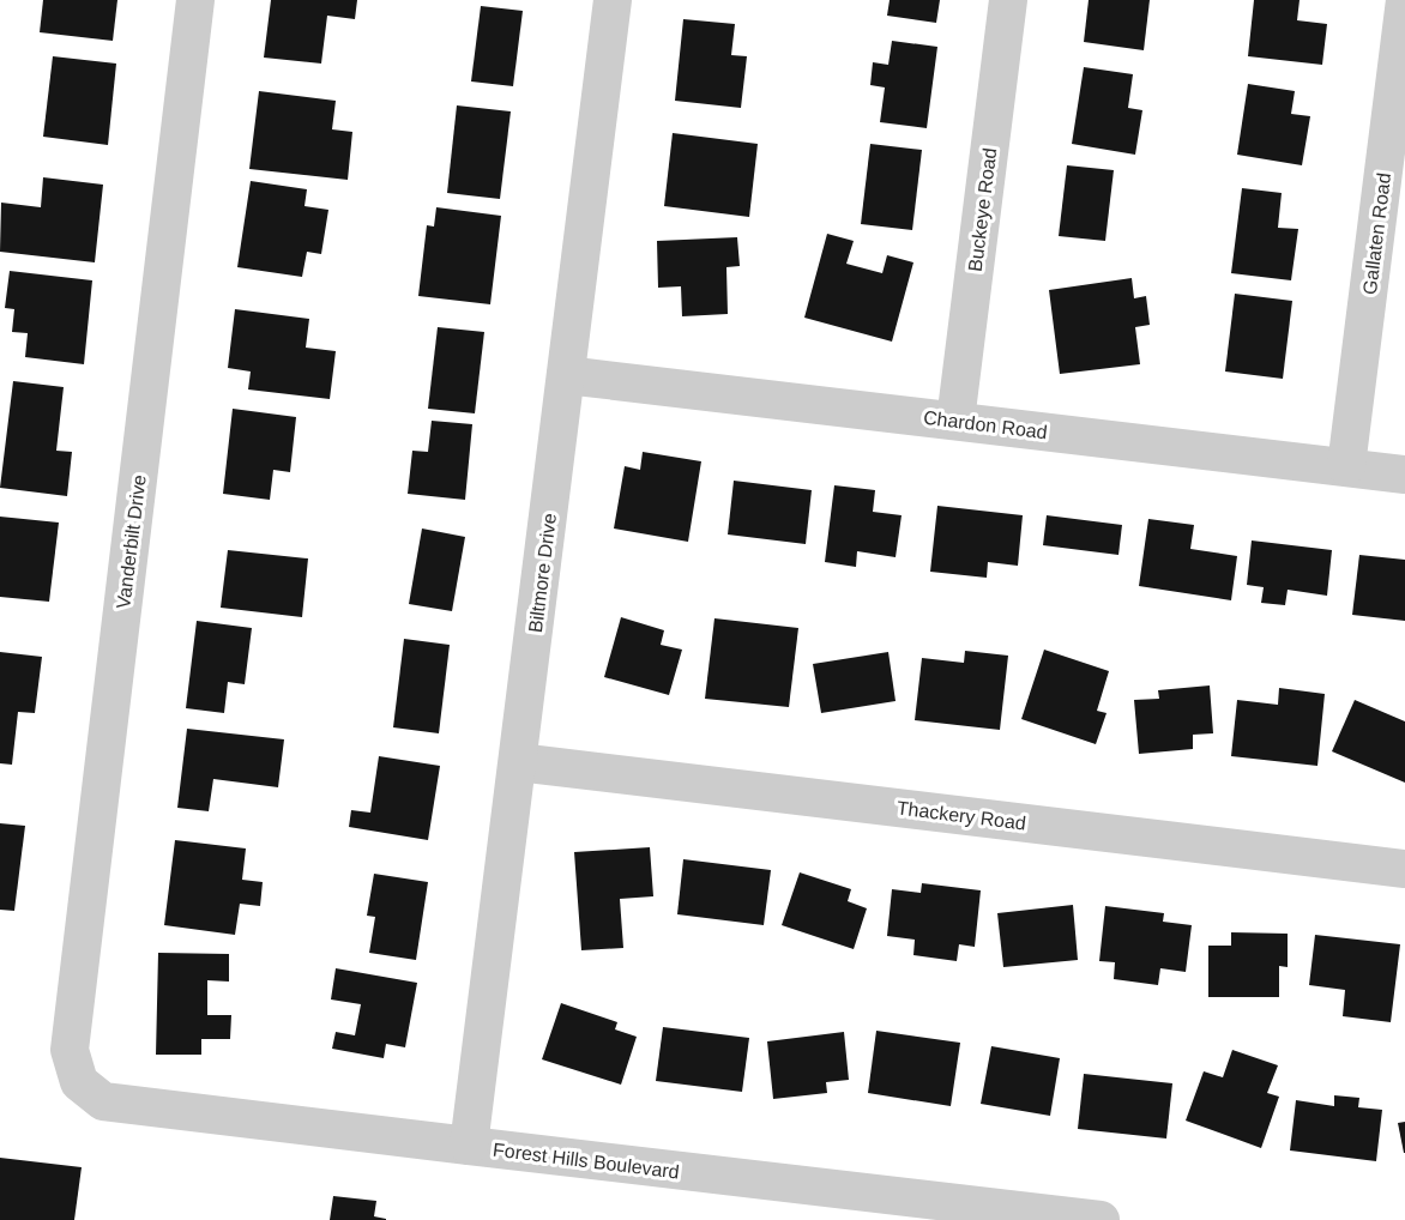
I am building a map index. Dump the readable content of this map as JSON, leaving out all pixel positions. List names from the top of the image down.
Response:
{
  "streets": {
    "street": [
      "Buckeye Road",
      "Gallaten Road",
      "Chardon Road",
      "Vanderbilt Drive",
      "Biltmore Drive",
      "Thackery Road",
      "Forest Hills Boulevard"
    ]
  },
  "crossings": [
    ["Buckeye Road", "Chardon Road"],
    ["Gallaten Road", "Chardon Road"],
    ["Chardon Road", "Biltmore Drive"],
    ["Vanderbilt Drive", "Forest Hills Boulevard"],
    ["Biltmore Drive", "Thackery Road"],
    ["Biltmore Drive", "Forest Hills Boulevard"]
  ]
}
